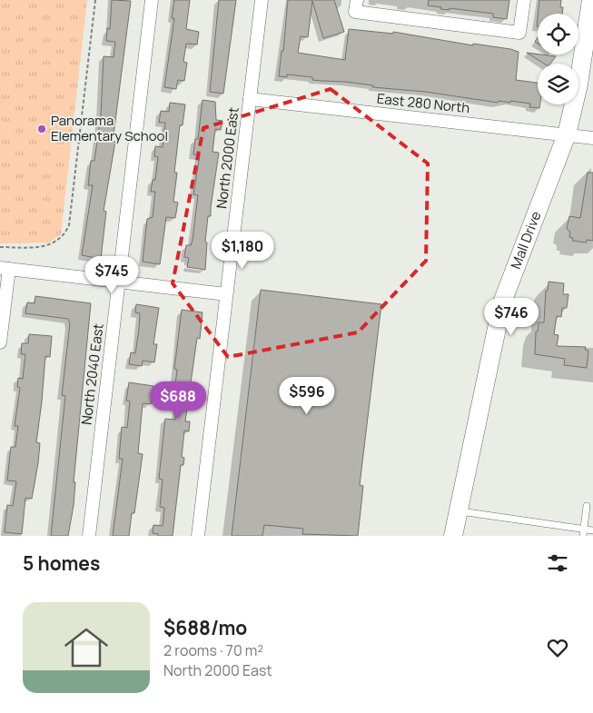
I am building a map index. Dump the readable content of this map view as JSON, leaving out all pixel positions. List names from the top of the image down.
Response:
{
  "streets": {
    "main road": ["Mall Drive"],
    "street": ["East 280 North", "North 2000 East", "North 2040 East"]
  },
  "crossings": [
    ["East 280 North", "North 2000 East"],
    ["East 280 North", "Mall Drive"]
  ],
  "places": ["Panorama Elementary School"],
  "page": {
    "price": [
      "$1,180",
      "$745",
      "$746",
      "$596",
      "$688"
    ],
    "heading": "5 homes",
    "list": [
      {
        "name": "$688/mo",
        "note": "2 rooms · 70 m² · North 2000 East"
      }
    ]
  }
}
